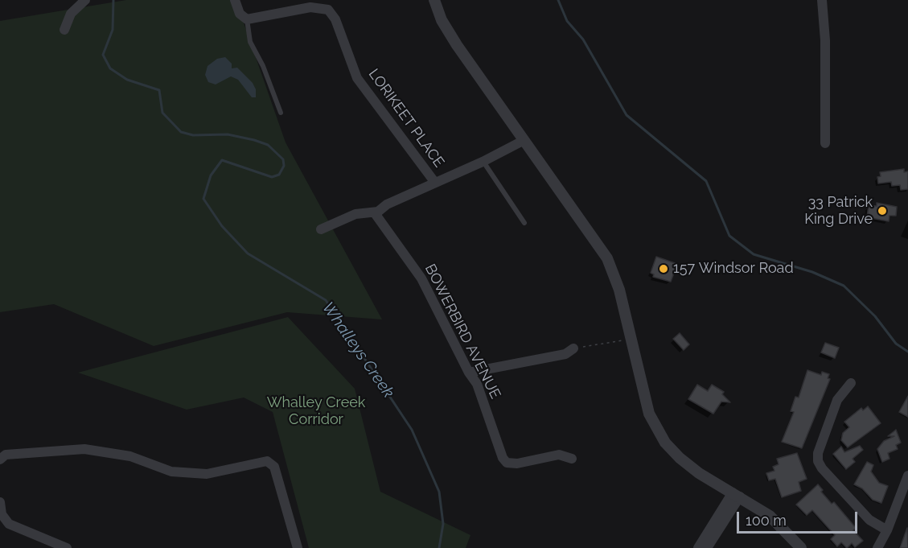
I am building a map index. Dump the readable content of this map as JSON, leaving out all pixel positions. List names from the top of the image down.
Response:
{
  "streets": {
    "street": ["LORIKEET PLACE", "BOWERBIRD AVENUE"]
  },
  "water": ["Whalleys Creek"],
  "parks": ["Whalley Creek Corridor"],
  "places": ["33 Patrick King Drive", "157 Windsor Road"],
  "scale_bar": "100 m"
}
